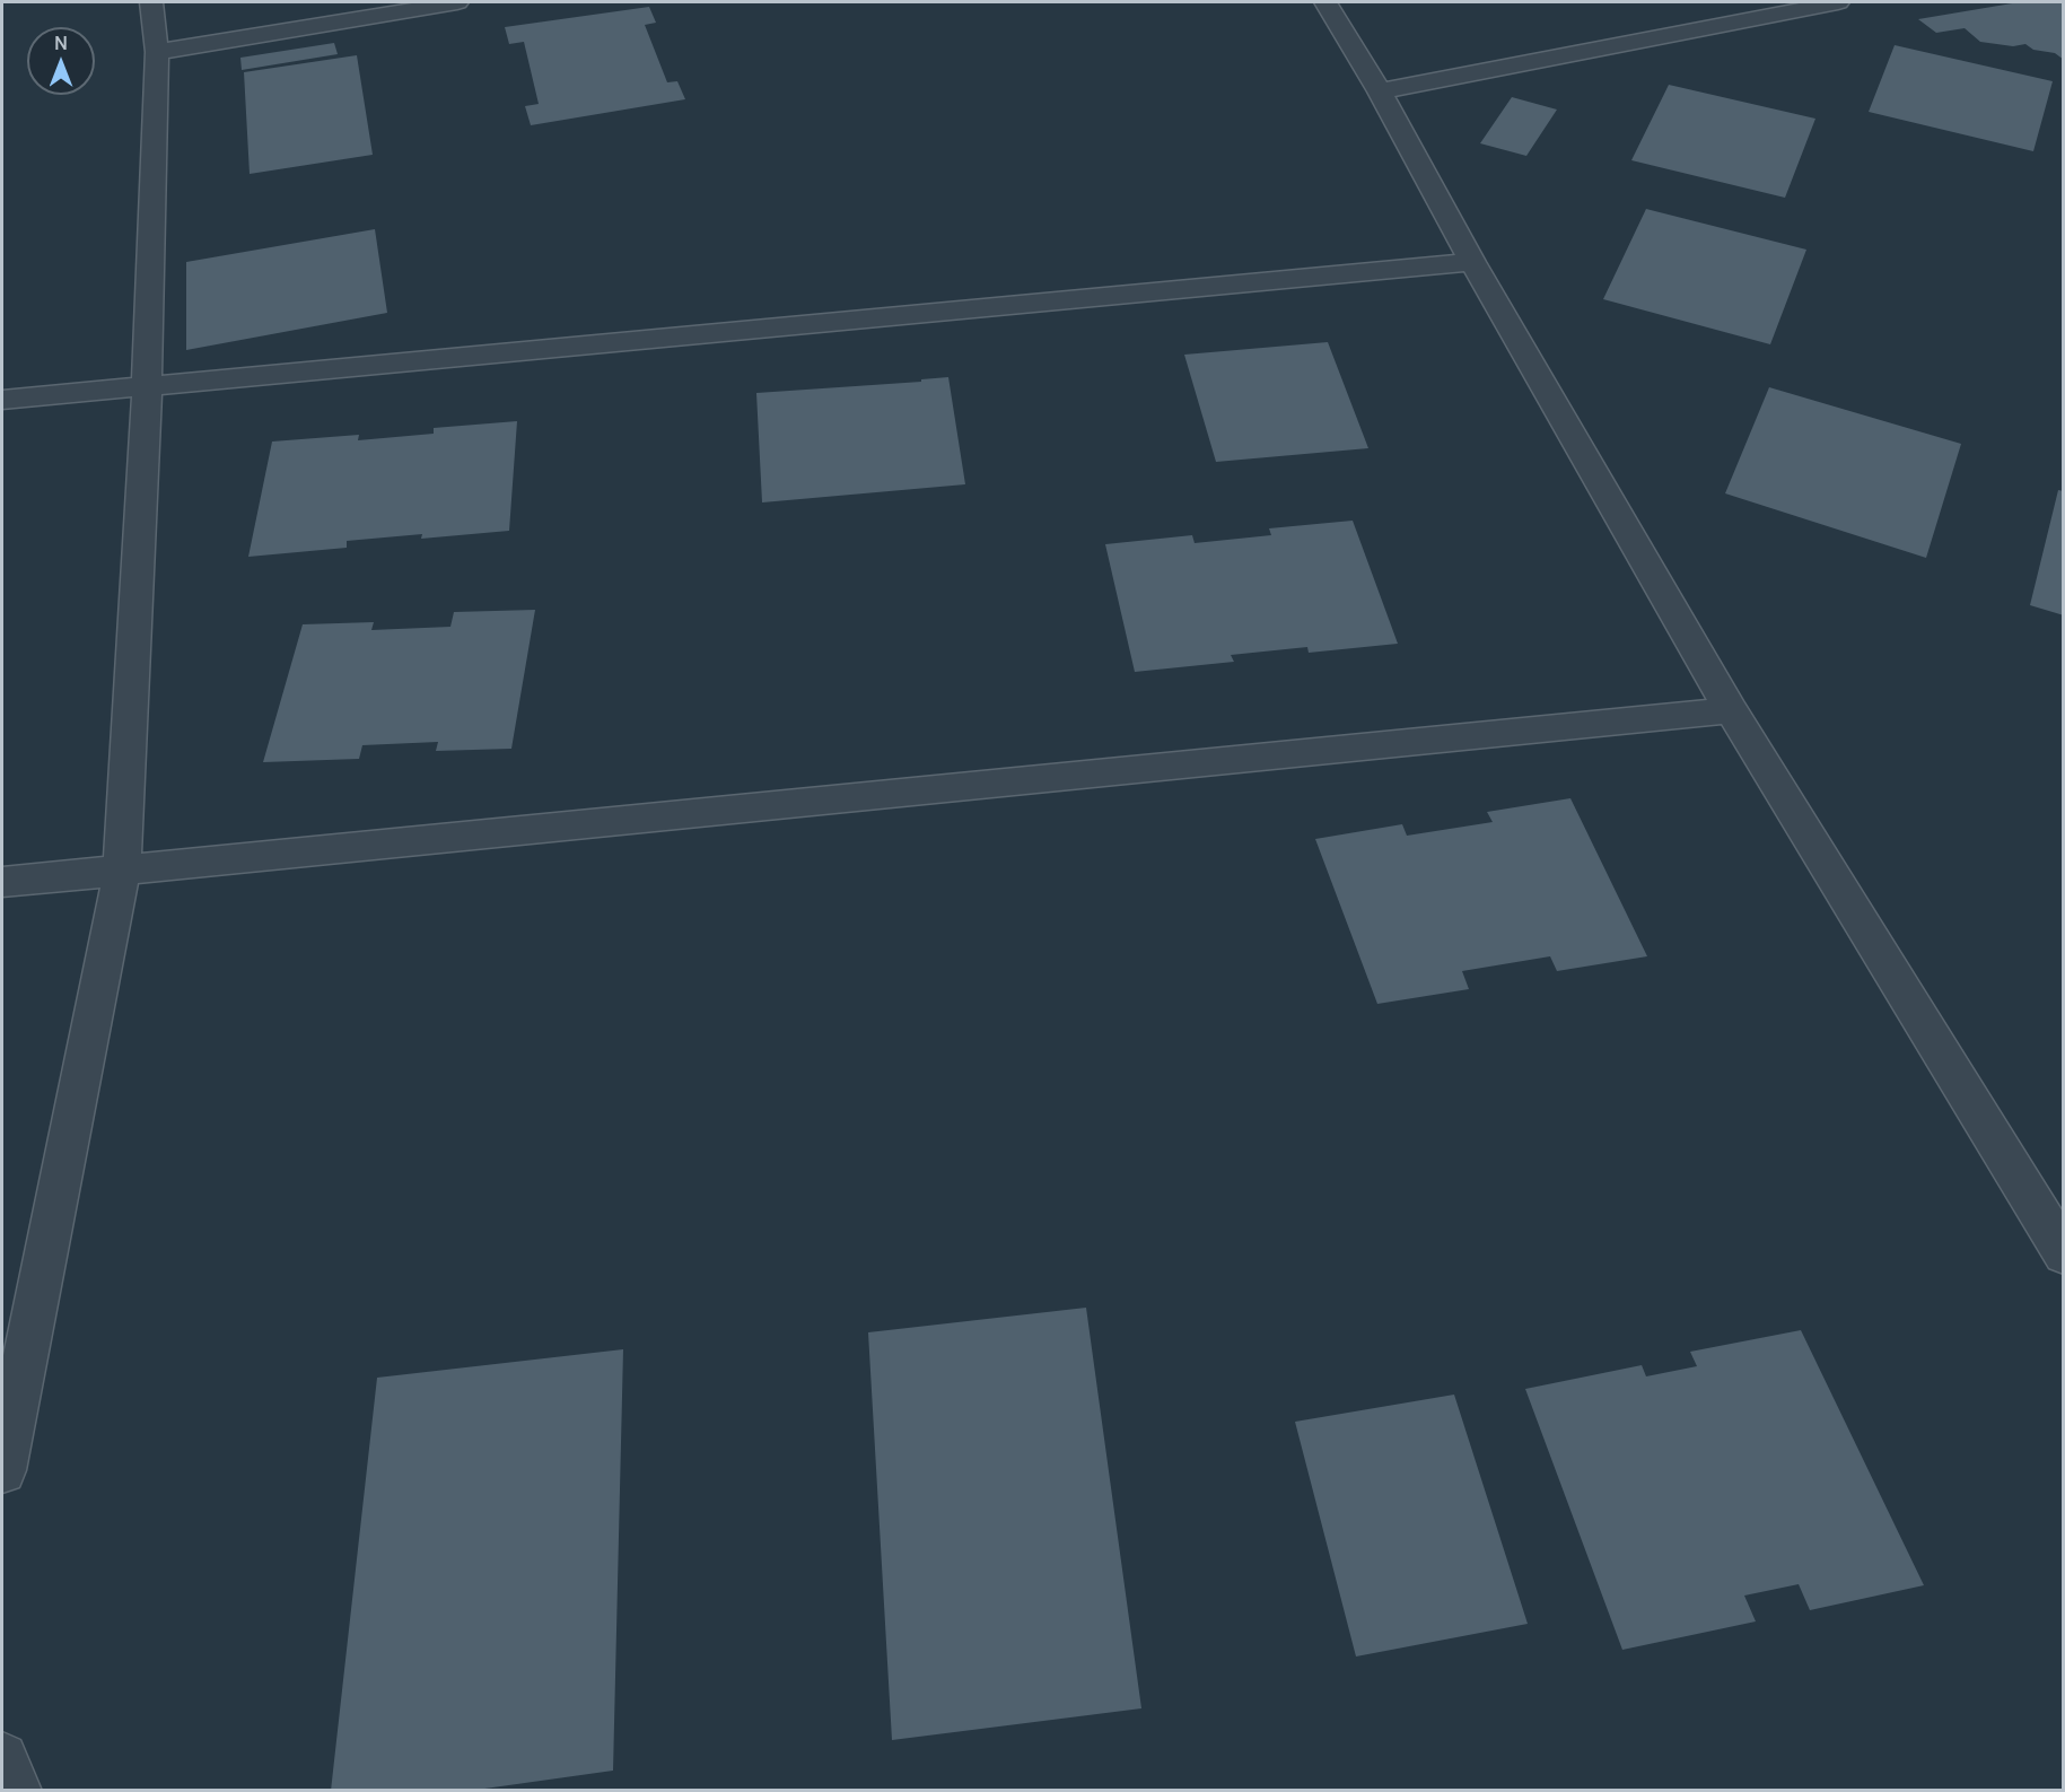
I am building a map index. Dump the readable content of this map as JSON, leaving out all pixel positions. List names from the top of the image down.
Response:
{
  "north": "top"
}
